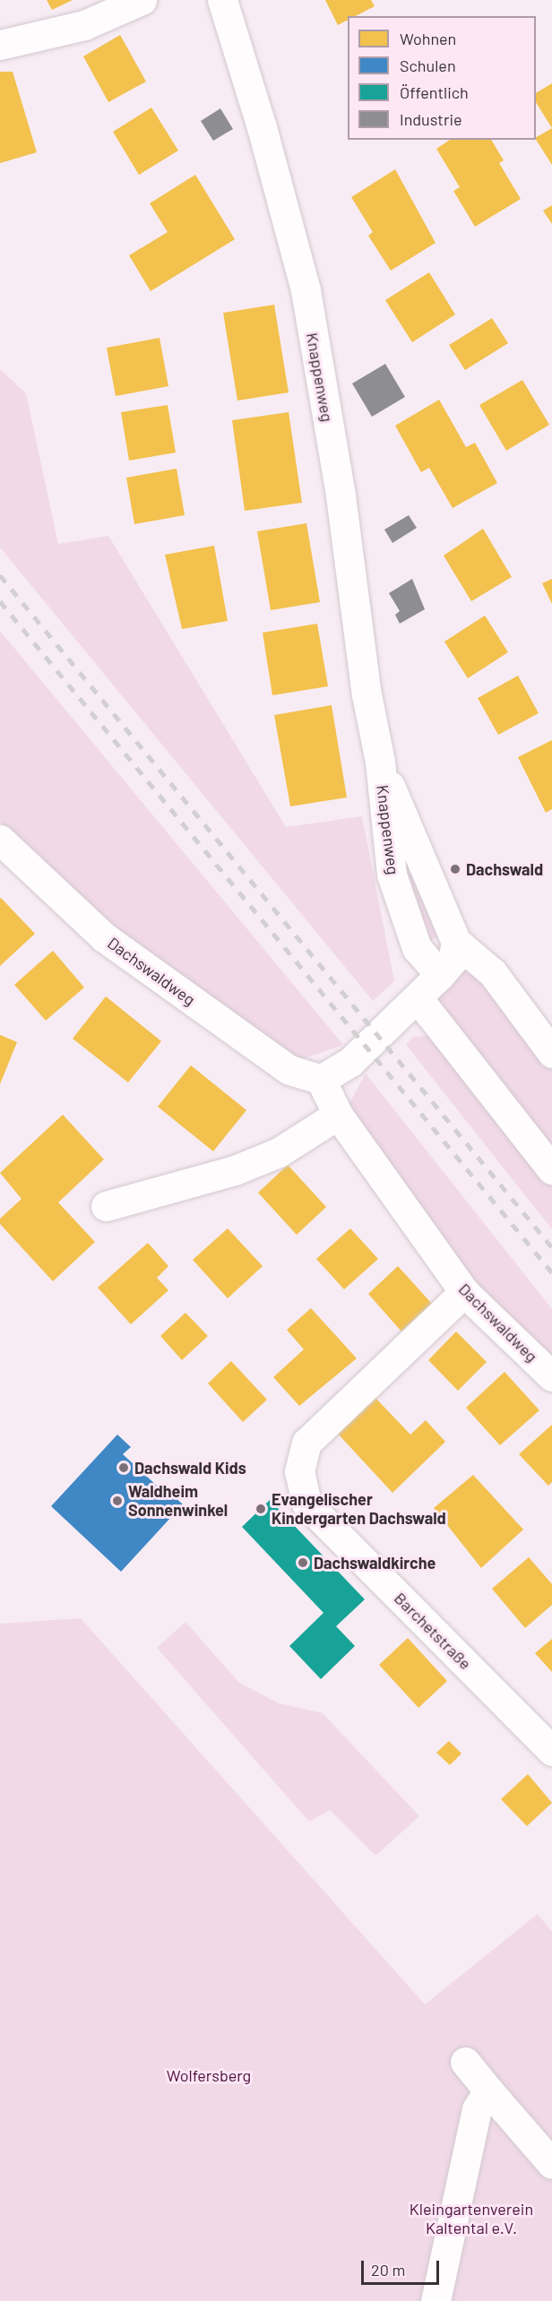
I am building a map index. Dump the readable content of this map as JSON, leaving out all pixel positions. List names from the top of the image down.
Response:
{
  "streets": {
    "street": ["Knappenweg", "Dachswaldweg", "Barchetstraße"]
  },
  "crossings": [
    ["Dachswaldweg", "Barchetstraße"]
  ],
  "parks": ["Wolfersberg", "Kleingartenverein Kaltental e.V."],
  "places": [
    "Dachswald",
    "Dachswald Kids",
    "Waldheim Sonnenwinkel",
    "Evangelischer Kindergarten Dachswald",
    "Dachswaldkirche"
  ],
  "legend": [
    "Wohnen",
    "Schulen",
    "Öffentlich",
    "Industrie"
  ],
  "scale_bar": "20 m"
}
